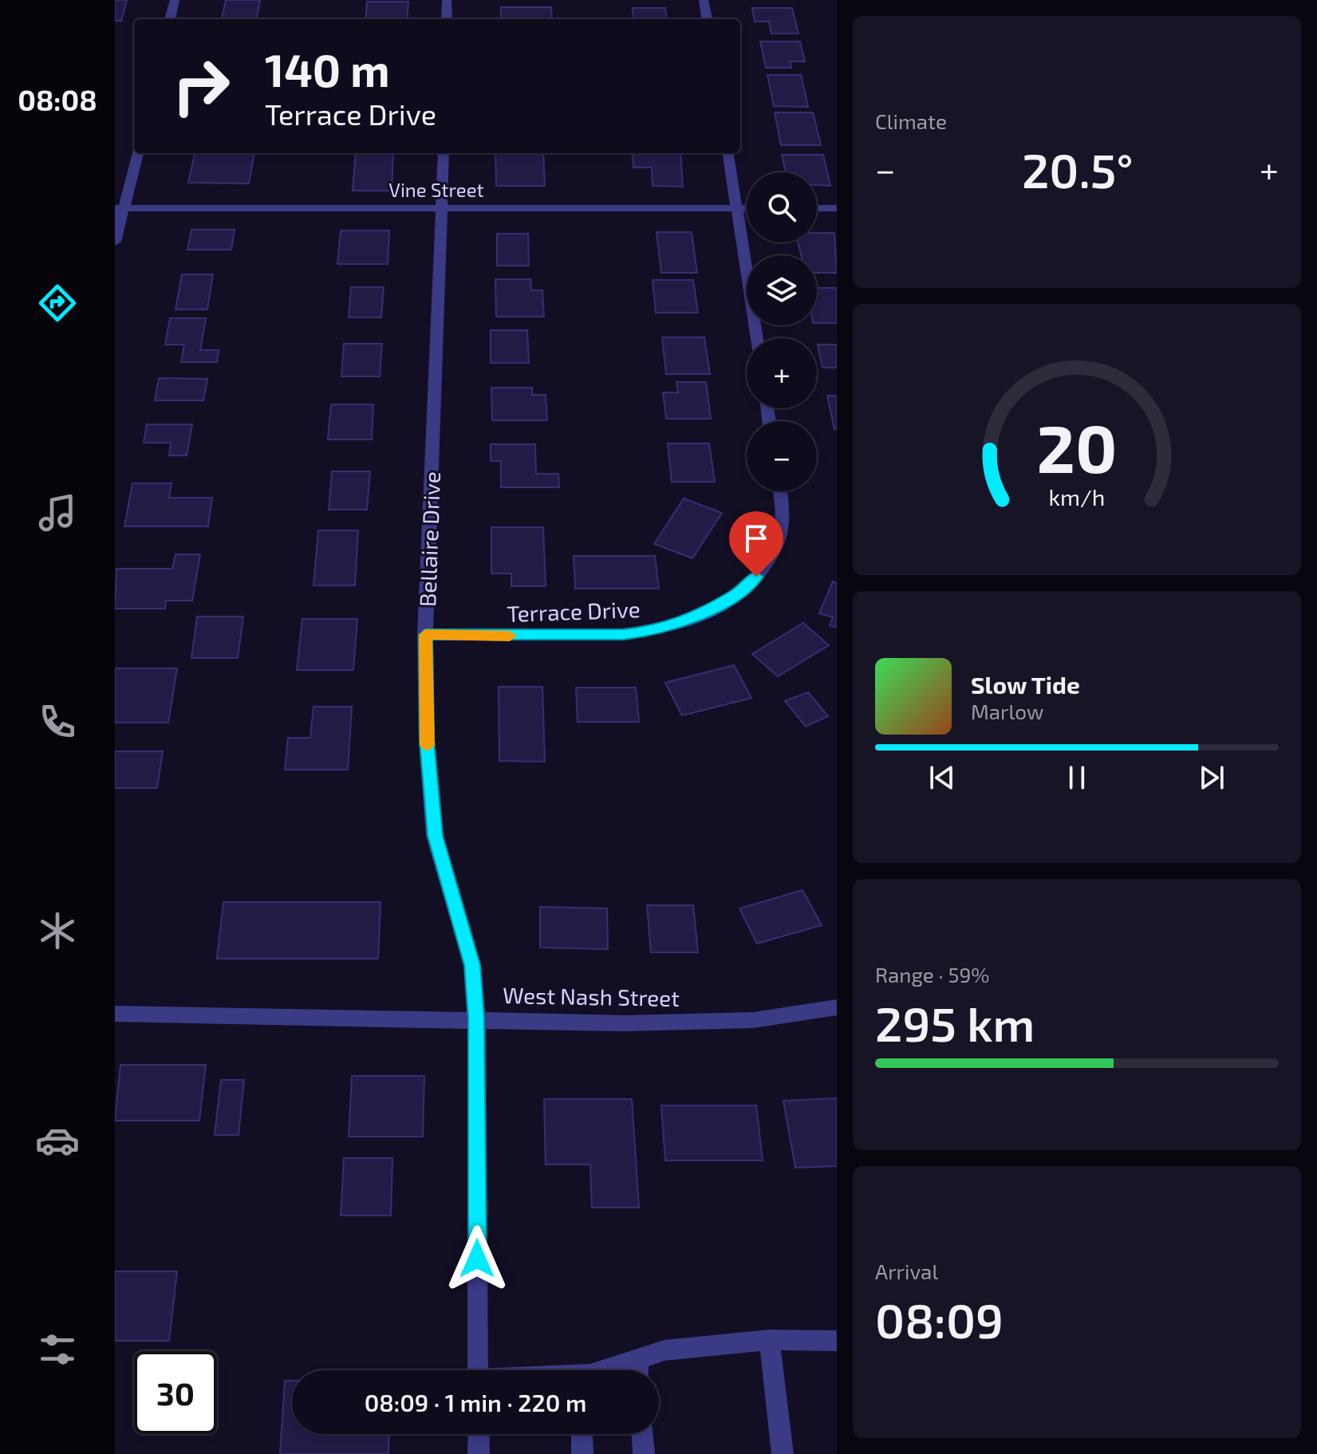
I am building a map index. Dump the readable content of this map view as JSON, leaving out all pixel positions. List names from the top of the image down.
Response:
{
  "streets": {
    "street": [
      "Vine Street",
      "Bellaire Drive",
      "Terrace Drive",
      "West Nash Street"
    ]
  },
  "crossings": [
    ["Vine Street", "Bellaire Drive"],
    ["Bellaire Drive", "Terrace Drive"],
    ["Bellaire Drive", "West Nash Street"]
  ],
  "page": {
    "tabs": "08:08",
    "tile": [
      "Climate",
      ["Range · 59%", "295 km"],
      ["Arrival", "08:09"]
    ],
    "turn": ["140 m", "Terrace Drive"],
    "heat": ["−", "20.5°", "+"],
    "map_buttons": ["+", "−"],
    "song": ["Slow Tide", "Marlow"],
    "limit": "30",
    "trip": "08:09 · 1 min · 220 m",
    "gauge": ["20", "km/h"]
  }
}
